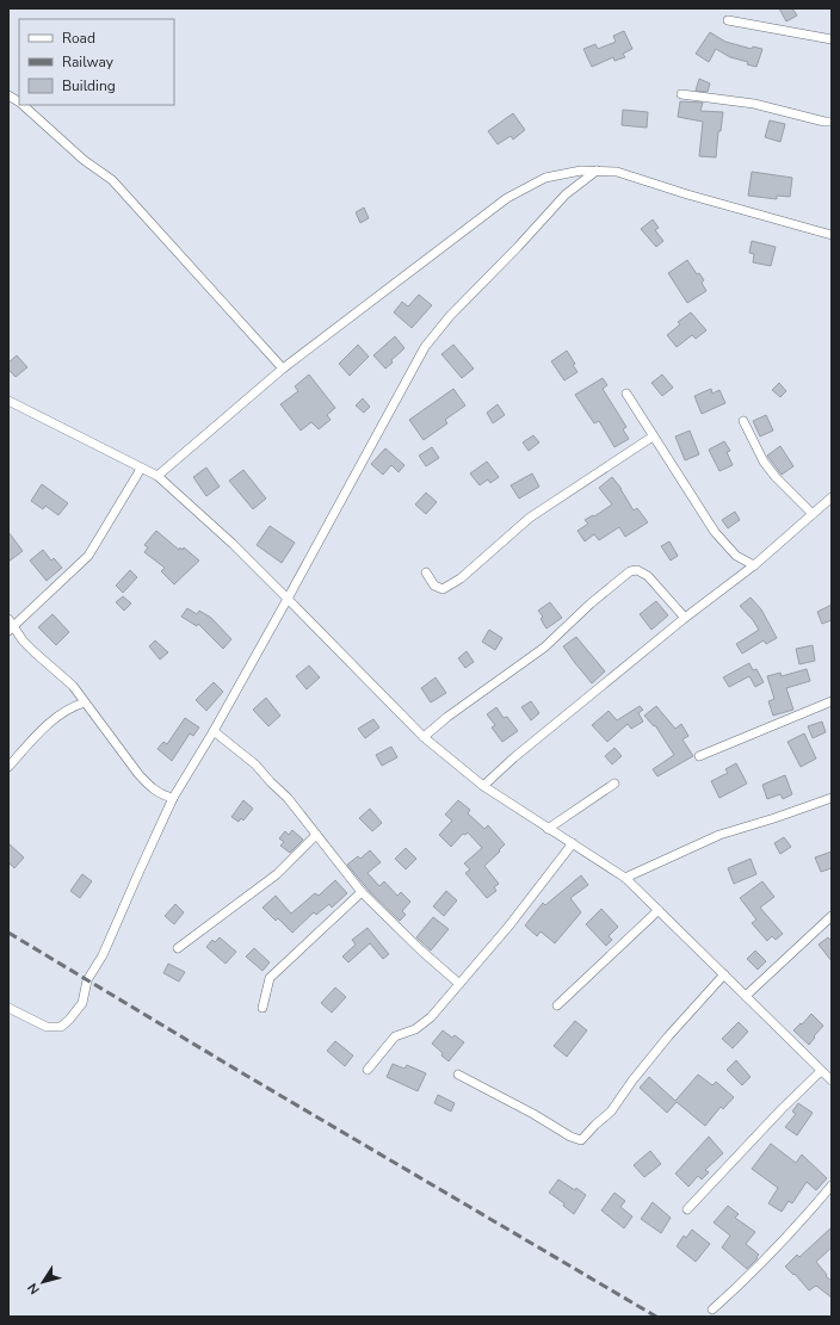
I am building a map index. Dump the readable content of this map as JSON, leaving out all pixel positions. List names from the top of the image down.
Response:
{
  "legend": ["Road", "Railway", "Building"],
  "north": "bottom left"
}
